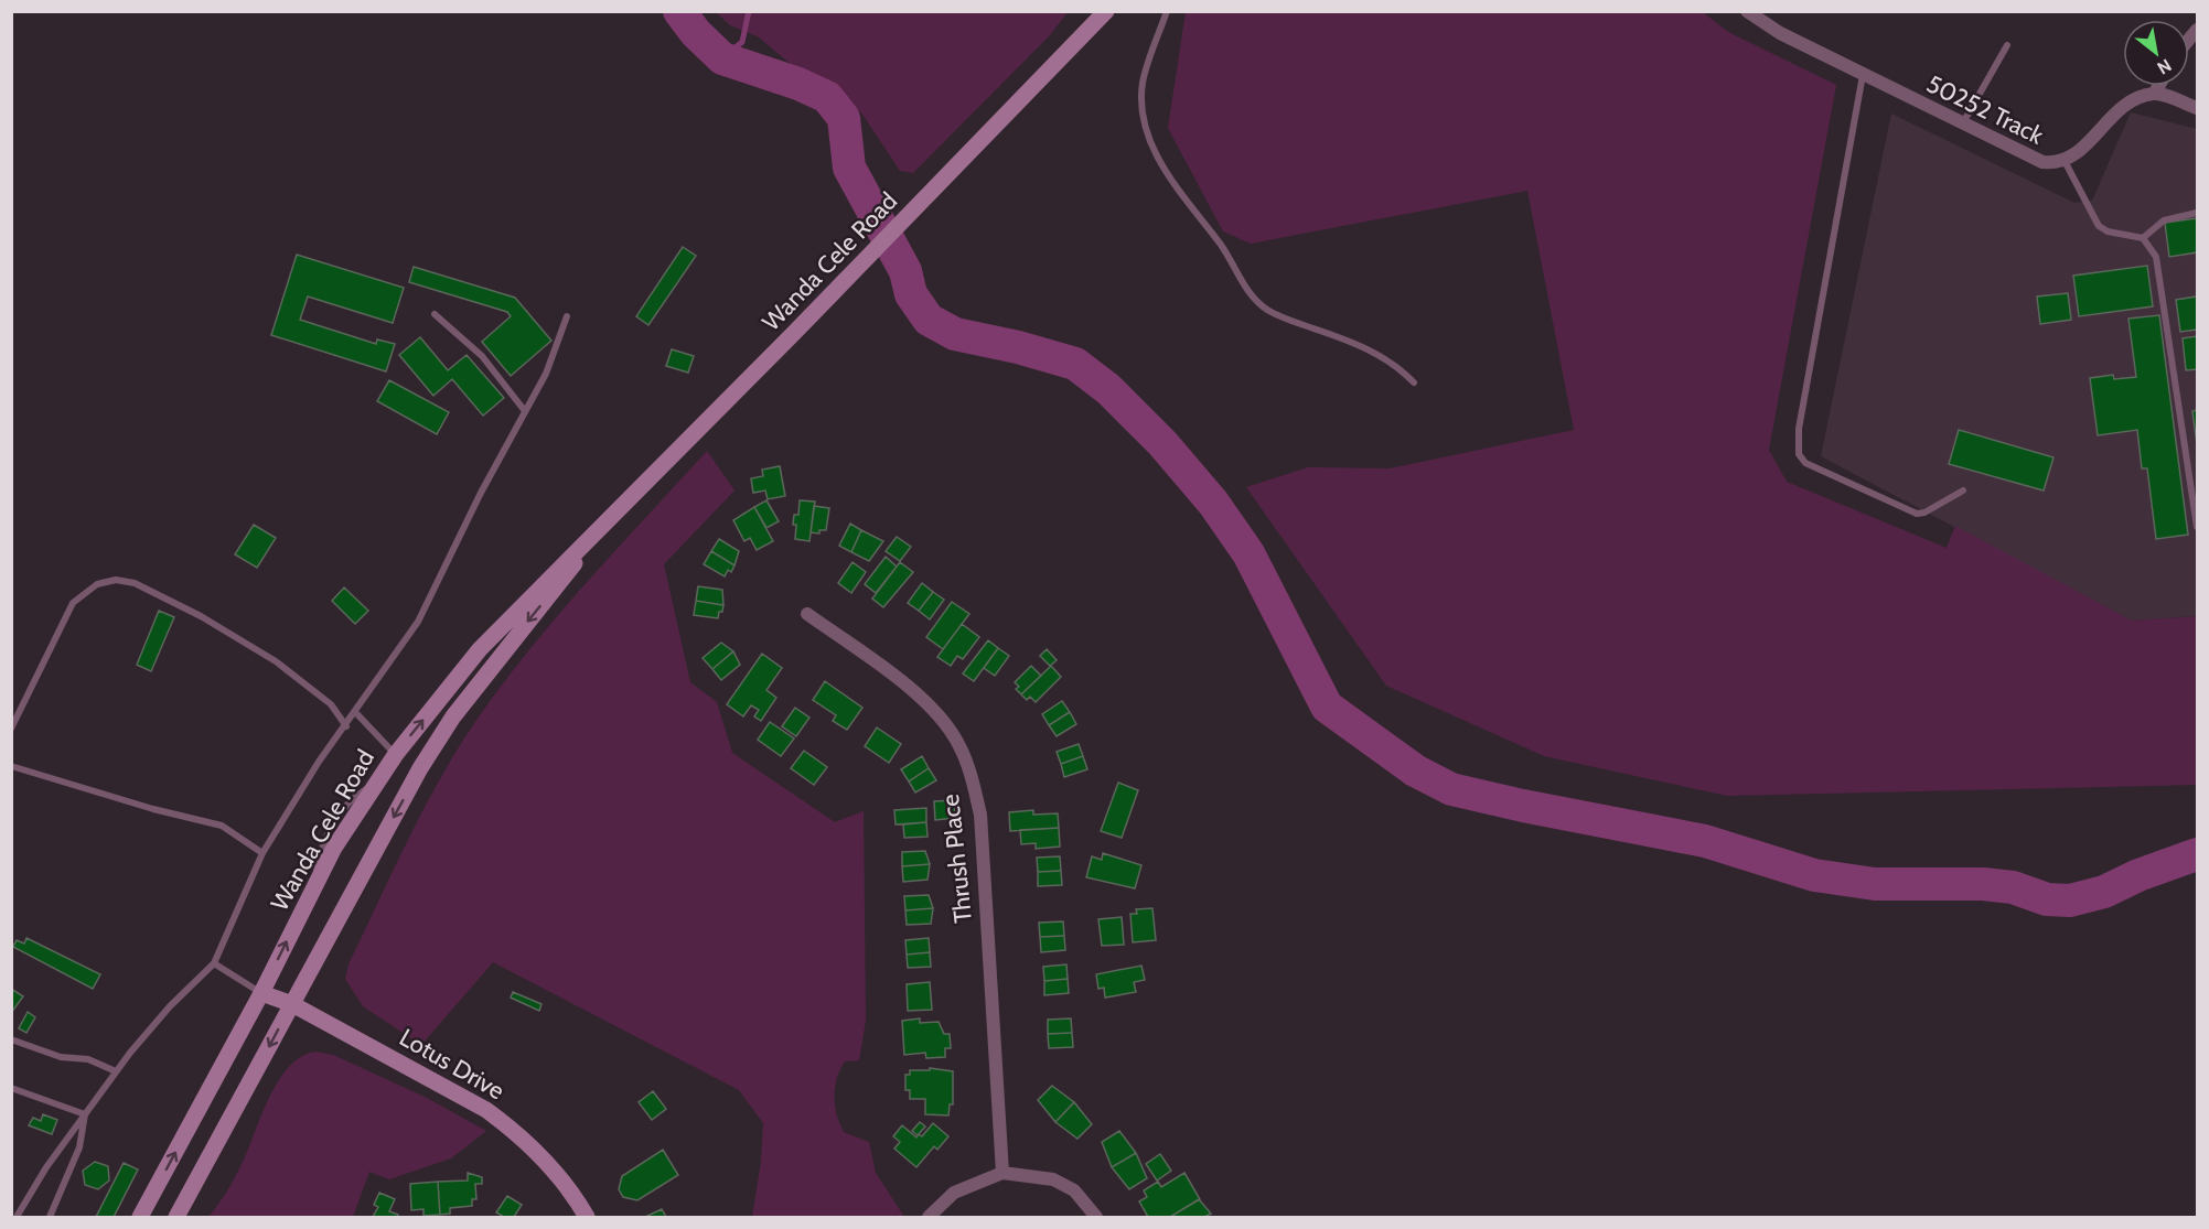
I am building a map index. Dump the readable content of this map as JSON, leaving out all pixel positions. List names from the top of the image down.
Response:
{
  "streets": {
    "street": [
      "50252 Track",
      "Wanda Cele Road",
      "Thrush Place",
      "Lotus Drive"
    ]
  },
  "crossings": [
    ["Wanda Cele Road", "Lotus Drive"]
  ],
  "north": "bottom right"
}
